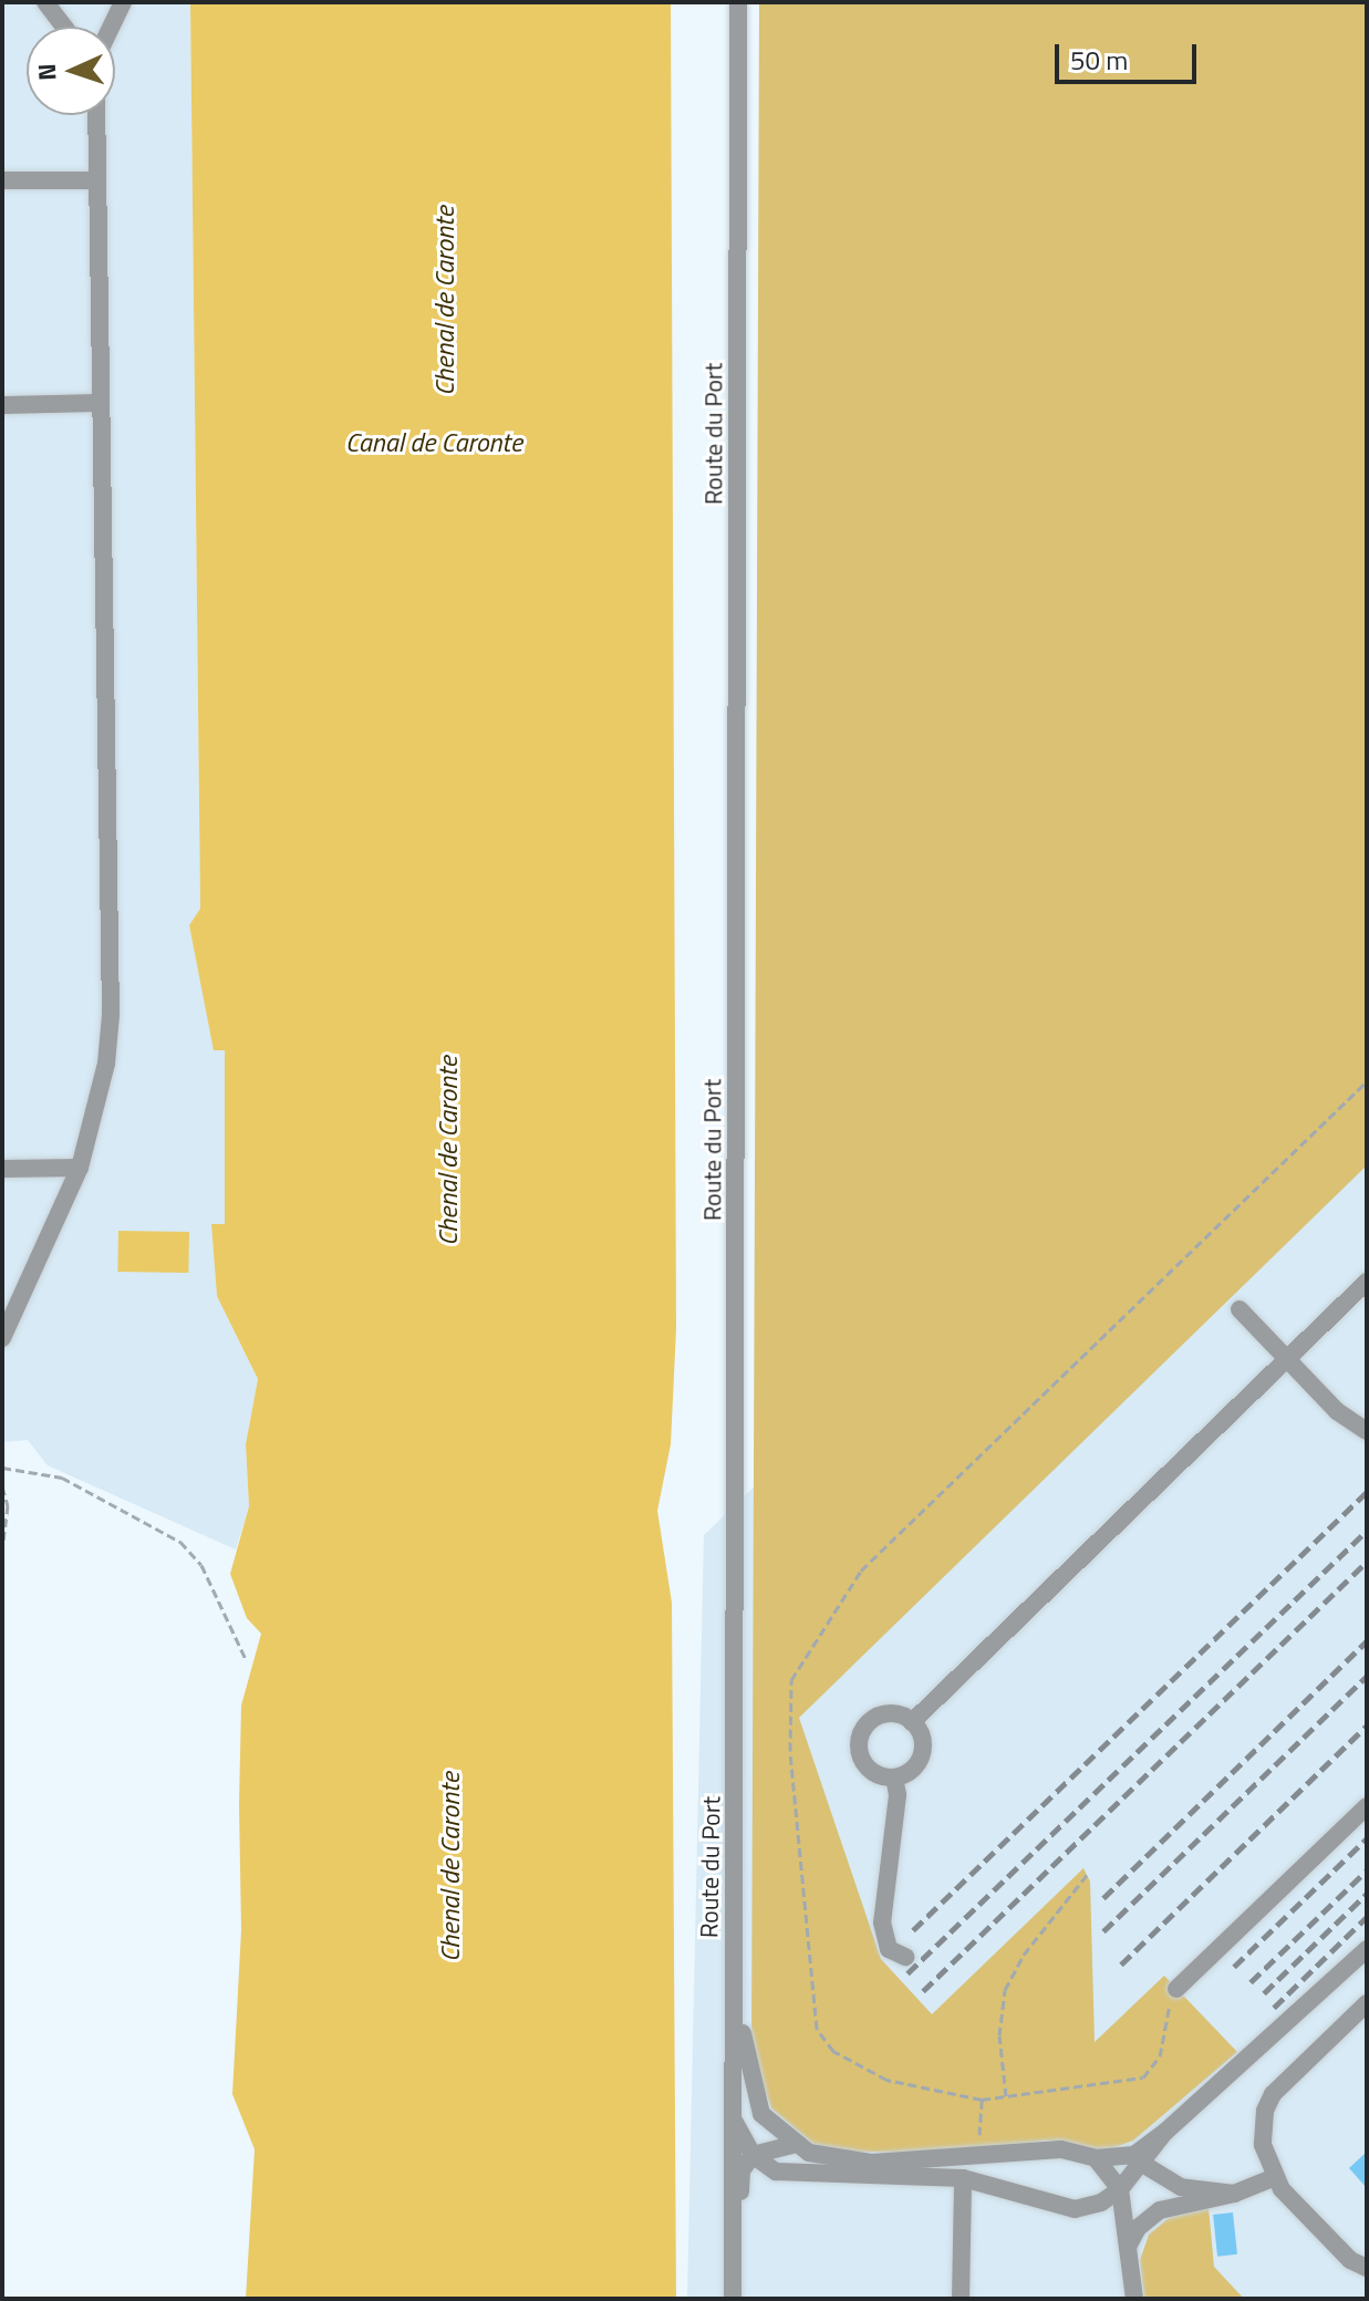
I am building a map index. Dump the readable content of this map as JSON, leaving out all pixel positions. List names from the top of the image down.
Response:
{
  "streets": {
    "street": ["Route du Port"]
  },
  "water": ["Chenal de Caronte", "Canal de Caronte"],
  "scale_bar": "50 m",
  "north": "left"
}
